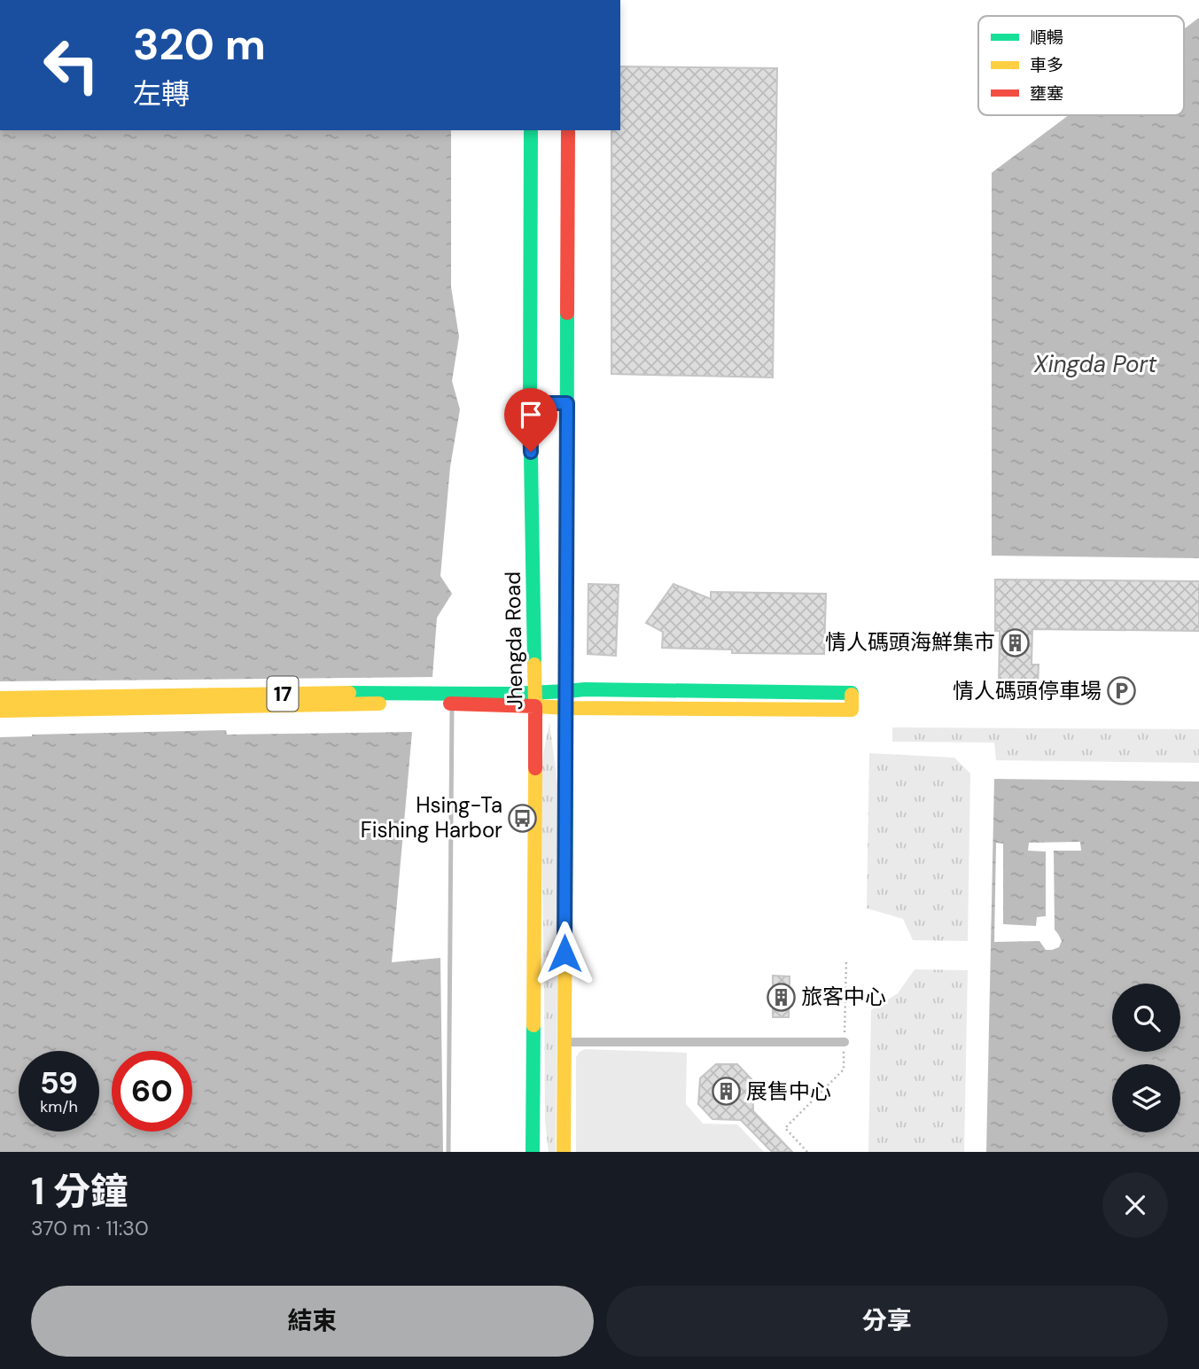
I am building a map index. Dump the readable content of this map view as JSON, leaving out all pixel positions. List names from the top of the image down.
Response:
{
  "streets": {
    "main road": ["Jhengda Road", "17"]
  },
  "crossings": [
    ["Jhengda Road", "17"]
  ],
  "water": ["Xingda Port"],
  "places": {
    "building": ["情人碼頭海鮮集市", "旅客中心", "展售中心"],
    "parking": ["情人碼頭停車場"],
    "bus stop": ["Hsing-Ta Fishing Harbor"]
  },
  "legend": ["順暢", "車多", "壅塞"],
  "page": {
    "turn": ["320 m", "左轉"],
    "speed": "59 km/h",
    "limit": "60",
    "heading": ["1 分鐘", "370 m · 11:30"],
    "buttons": ["結束", "分享"]
  }
}
